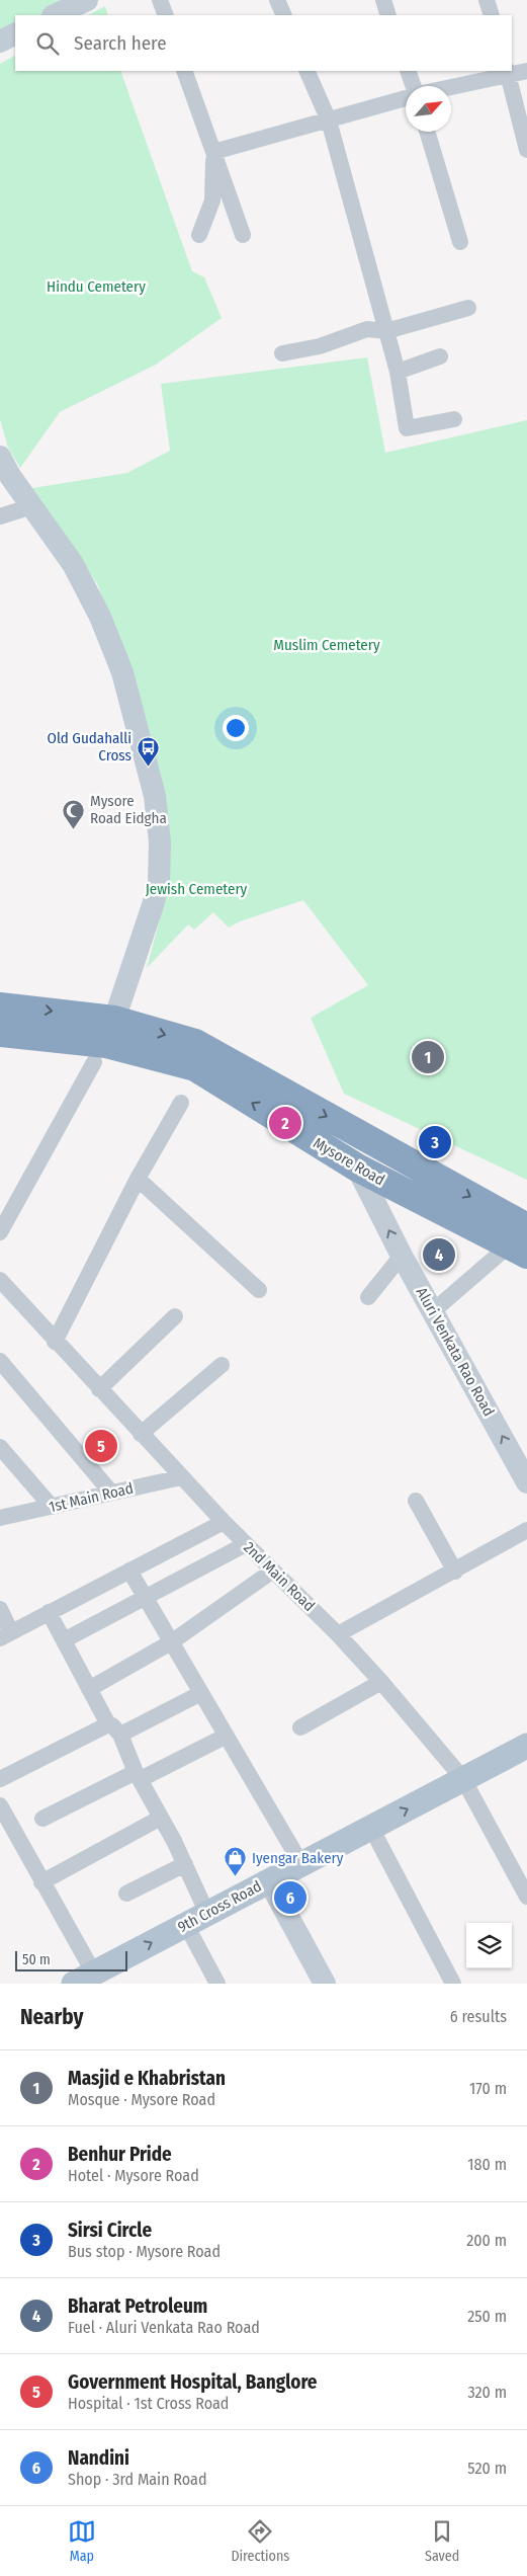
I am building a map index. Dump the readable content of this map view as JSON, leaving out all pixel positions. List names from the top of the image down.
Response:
{
  "streets": {
    "highway": ["Mysore Road"],
    "main road": ["9th Cross Road"],
    "street": ["Aluri Venkata Rao Road", "1st Main Road", "2nd Main Road"]
  },
  "crossings": [
    ["Mysore Road", "Aluri Venkata Rao Road"],
    ["1st Main Road", "2nd Main Road"],
    ["2nd Main Road", "9th Cross Road"]
  ],
  "one_way": ["9th Cross Road"],
  "parks": ["Hindu Cemetery", "Muslim Cemetery", "Jewish Cemetery"],
  "places": {
    "bus stop": ["Old Gudahalli Cross"],
    "mosque": ["Mysore Road Eidgha"],
    "shop": ["Iyengar Bakery"]
  },
  "scale_bar": "50 m",
  "north": "top right",
  "page": {
    "search": "Search here",
    "pins": [
      "1",
      "2",
      "3",
      "4",
      "5",
      "6"
    ],
    "scale": "50 m",
    "heading": ["Nearby", "6 results"],
    "list": [
      {
        "mark": "1",
        "name": "Masjid e Khabristan",
        "note": "Mosque · Mysore Road",
        "value": "170 m"
      },
      {
        "mark": "2",
        "name": "Benhur Pride",
        "note": "Hotel · Mysore Road",
        "value": "180 m"
      },
      {
        "mark": "3",
        "name": "Sirsi Circle",
        "note": "Bus stop · Mysore Road",
        "value": "200 m"
      },
      {
        "mark": "4",
        "name": "Bharat Petroleum",
        "note": "Fuel · Aluri Venkata Rao Road",
        "value": "250 m"
      },
      {
        "mark": "5",
        "name": "Government Hospital, Banglore",
        "note": "Hospital · 1st Cross Road",
        "value": "320 m"
      },
      {
        "mark": "6",
        "name": "Nandini",
        "note": "Shop · 3rd Main Road",
        "value": "520 m"
      }
    ],
    "nav": ["Map", "Directions", "Saved"]
  }
}
